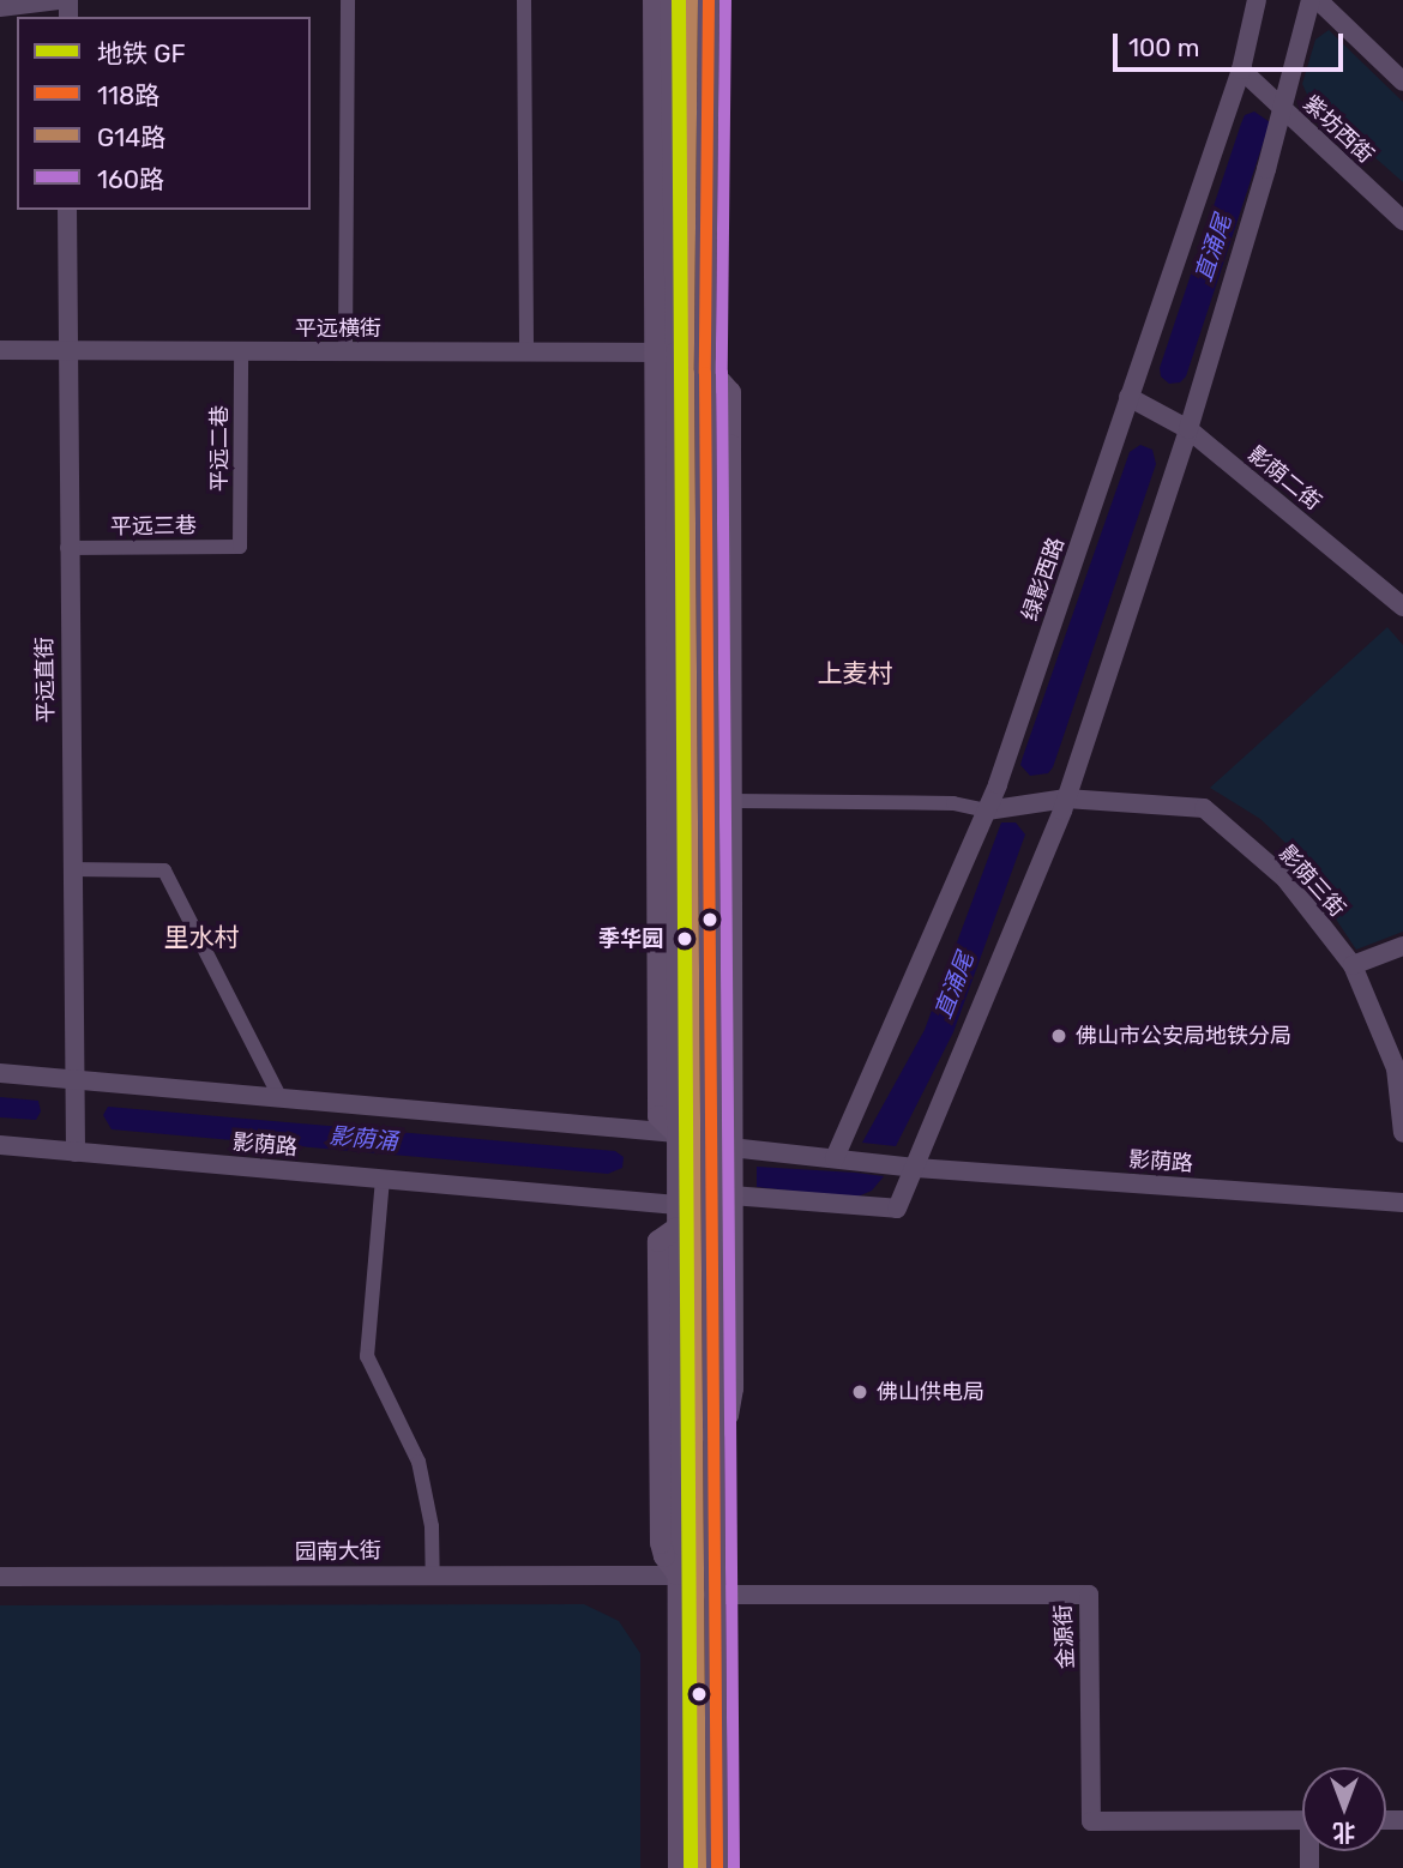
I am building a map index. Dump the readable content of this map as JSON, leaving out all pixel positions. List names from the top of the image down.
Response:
{
  "streets": {
    "street": [
      "紫坊西街",
      "平远横街",
      "平远二巷",
      "影荫二街",
      "平远三巷",
      "绿影西路",
      "平远直街",
      "影荫三街",
      "影荫路",
      "园南大街",
      "金源街"
    ]
  },
  "crossings": [
    ["紫坊西街", "绿影西路"],
    ["平远横街", "平远二巷"],
    ["平远横街", "平远直街"],
    ["平远二巷", "平远三巷"],
    ["影荫二街", "绿影西路"],
    ["平远三巷", "平远直街"],
    ["绿影西路", "影荫三街"],
    ["绿影西路", "影荫路"],
    ["平远直街", "影荫路"]
  ],
  "districts": ["上麦村", "里水村"],
  "water": ["直涌尾", "影荫涌"],
  "places": ["季华园", "佛山市公安局地铁分局", "佛山供电局"],
  "lines": [
    "metro line GF",
    "transit line 118路",
    "transit line G14路",
    "transit line 160路"
  ],
  "legend": [
    "地铁 GF",
    "118路",
    "G14路",
    "160路"
  ],
  "scale_bar": "100 m",
  "north": "bottom"
}
